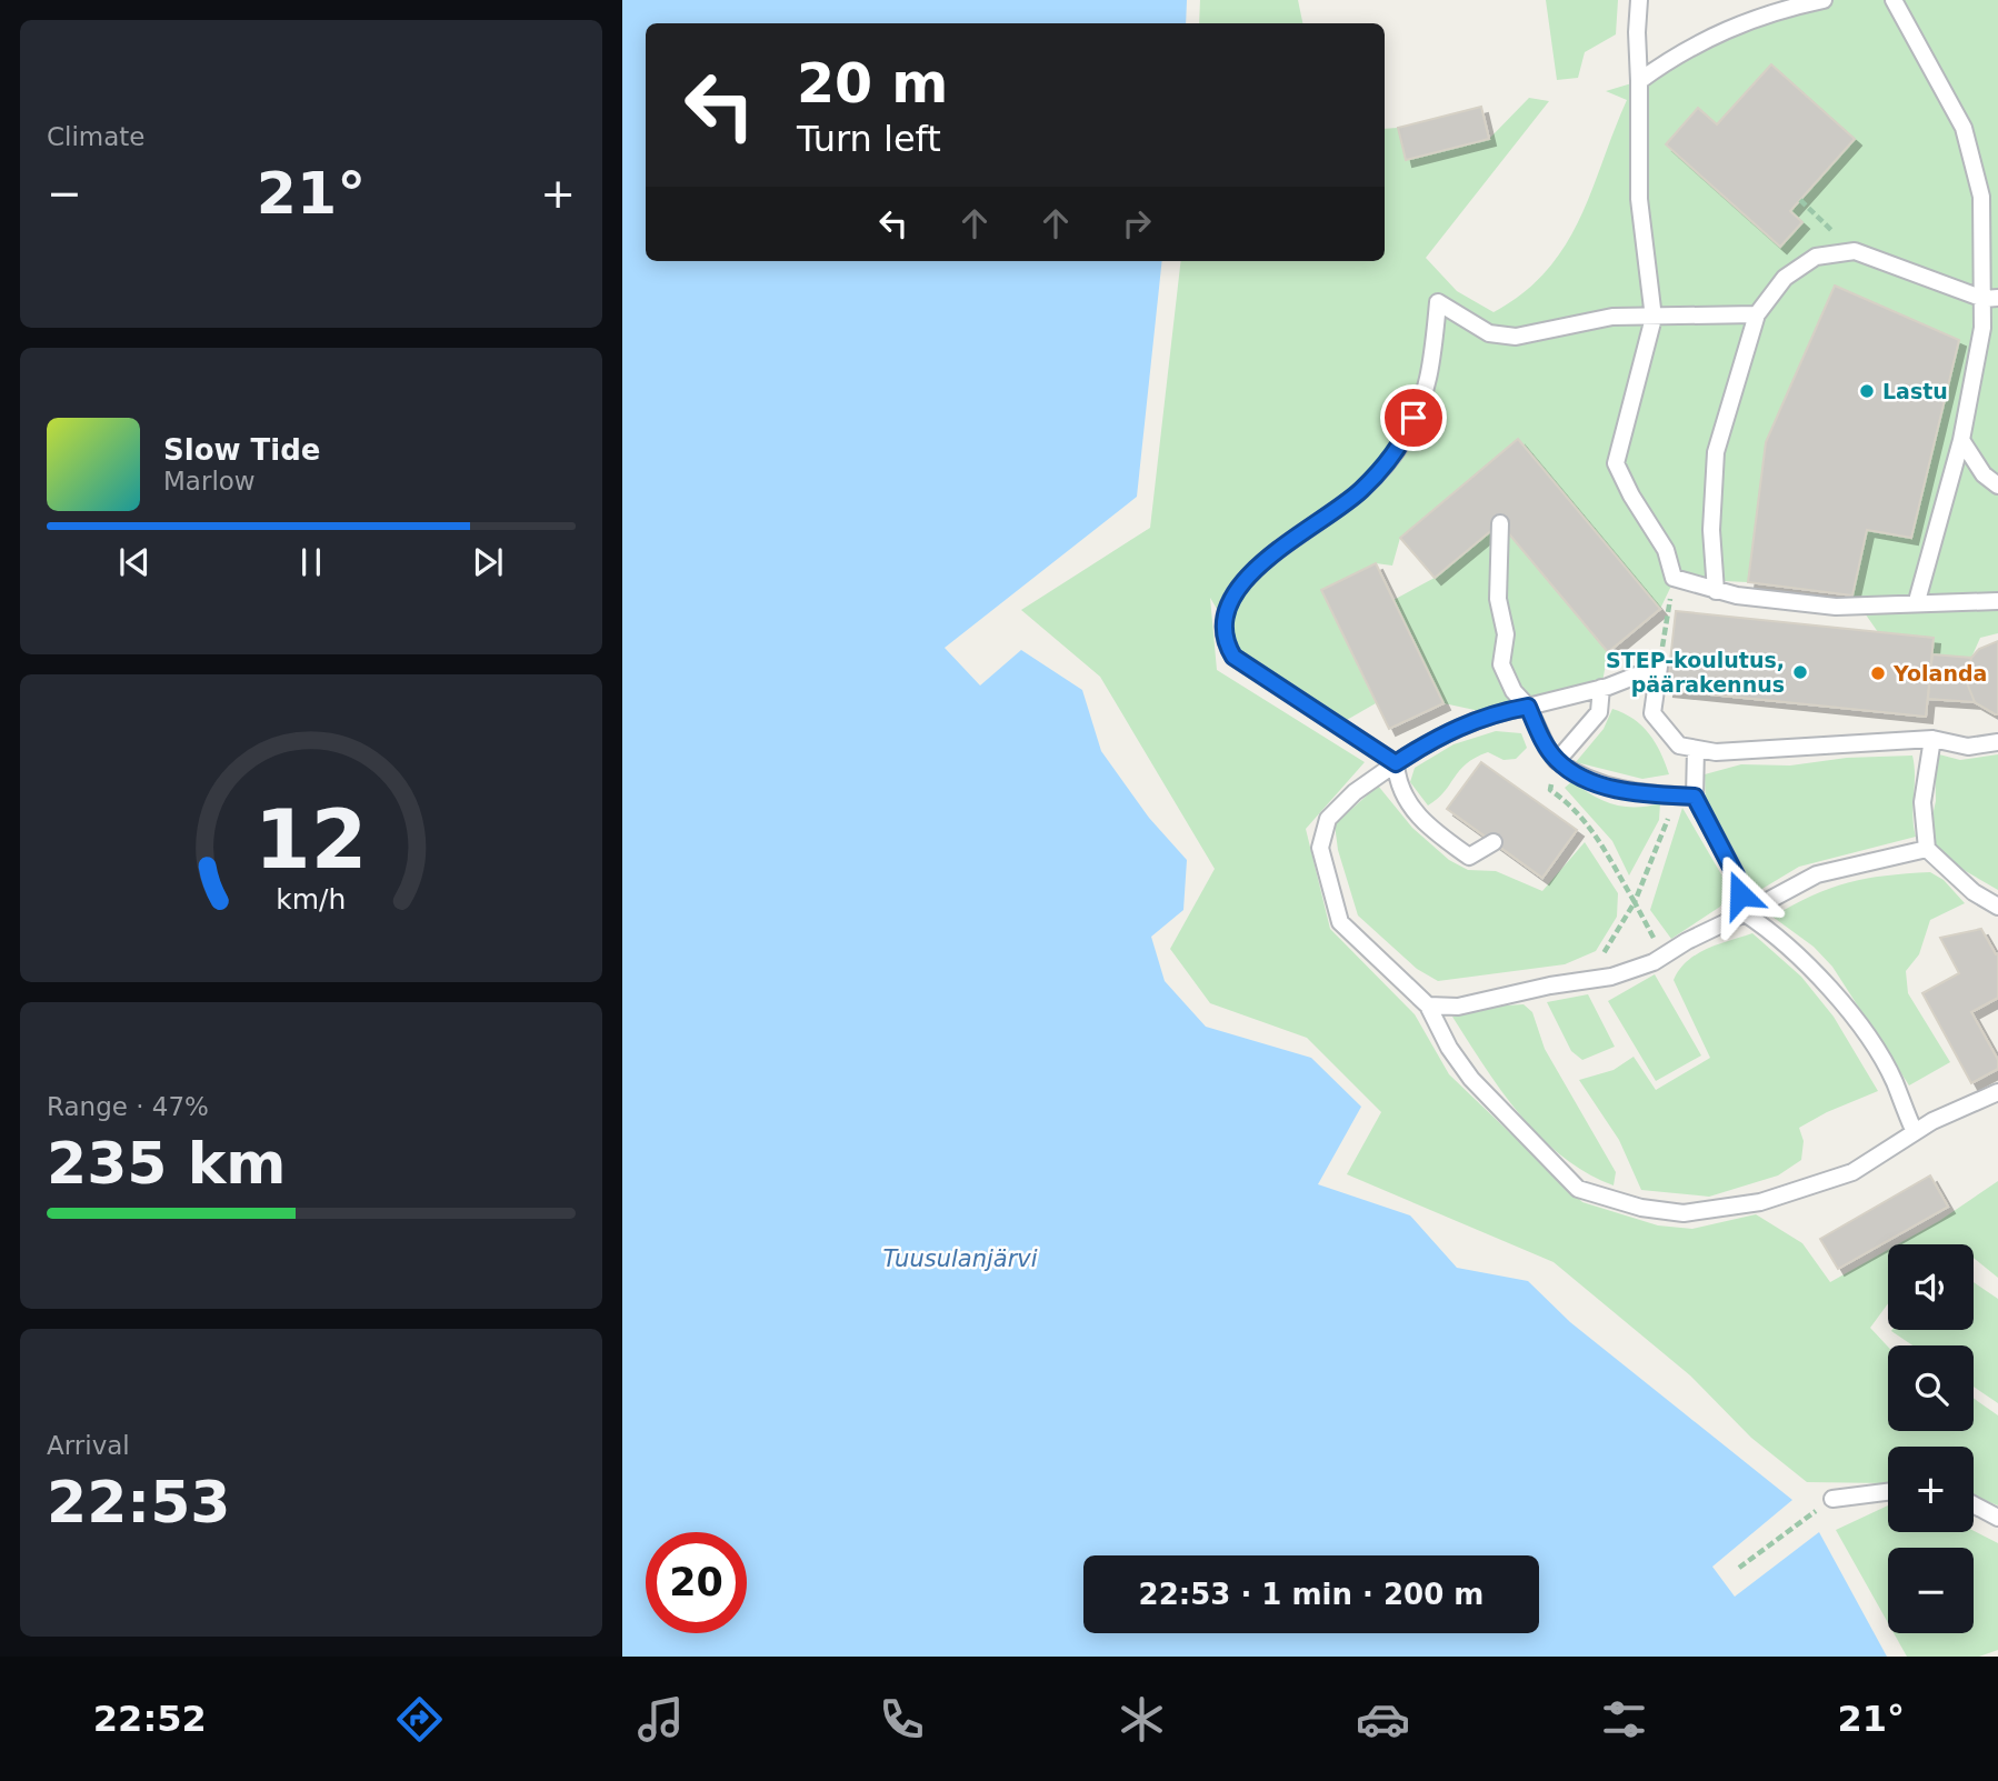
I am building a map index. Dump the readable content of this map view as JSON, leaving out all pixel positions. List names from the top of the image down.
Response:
{
  "water": ["Tuusulanjärvi"],
  "places": ["Lastu", "STEP-koulutus, päärakennus", "Yolanda"],
  "page": {
    "tile": [
      "Climate",
      ["Range · 47%", "235 km"],
      ["Arrival", "22:53"]
    ],
    "turn": ["20 m", "Turn left"],
    "heat": ["−", "21°", "+"],
    "song": ["Slow Tide", "Marlow"],
    "map_buttons": ["+", "−"],
    "limit": "20",
    "trip": "22:53 · 1 min · 200 m",
    "tabs": ["22:52", "21°"],
    "gauge": ["12", "km/h"]
  }
}
